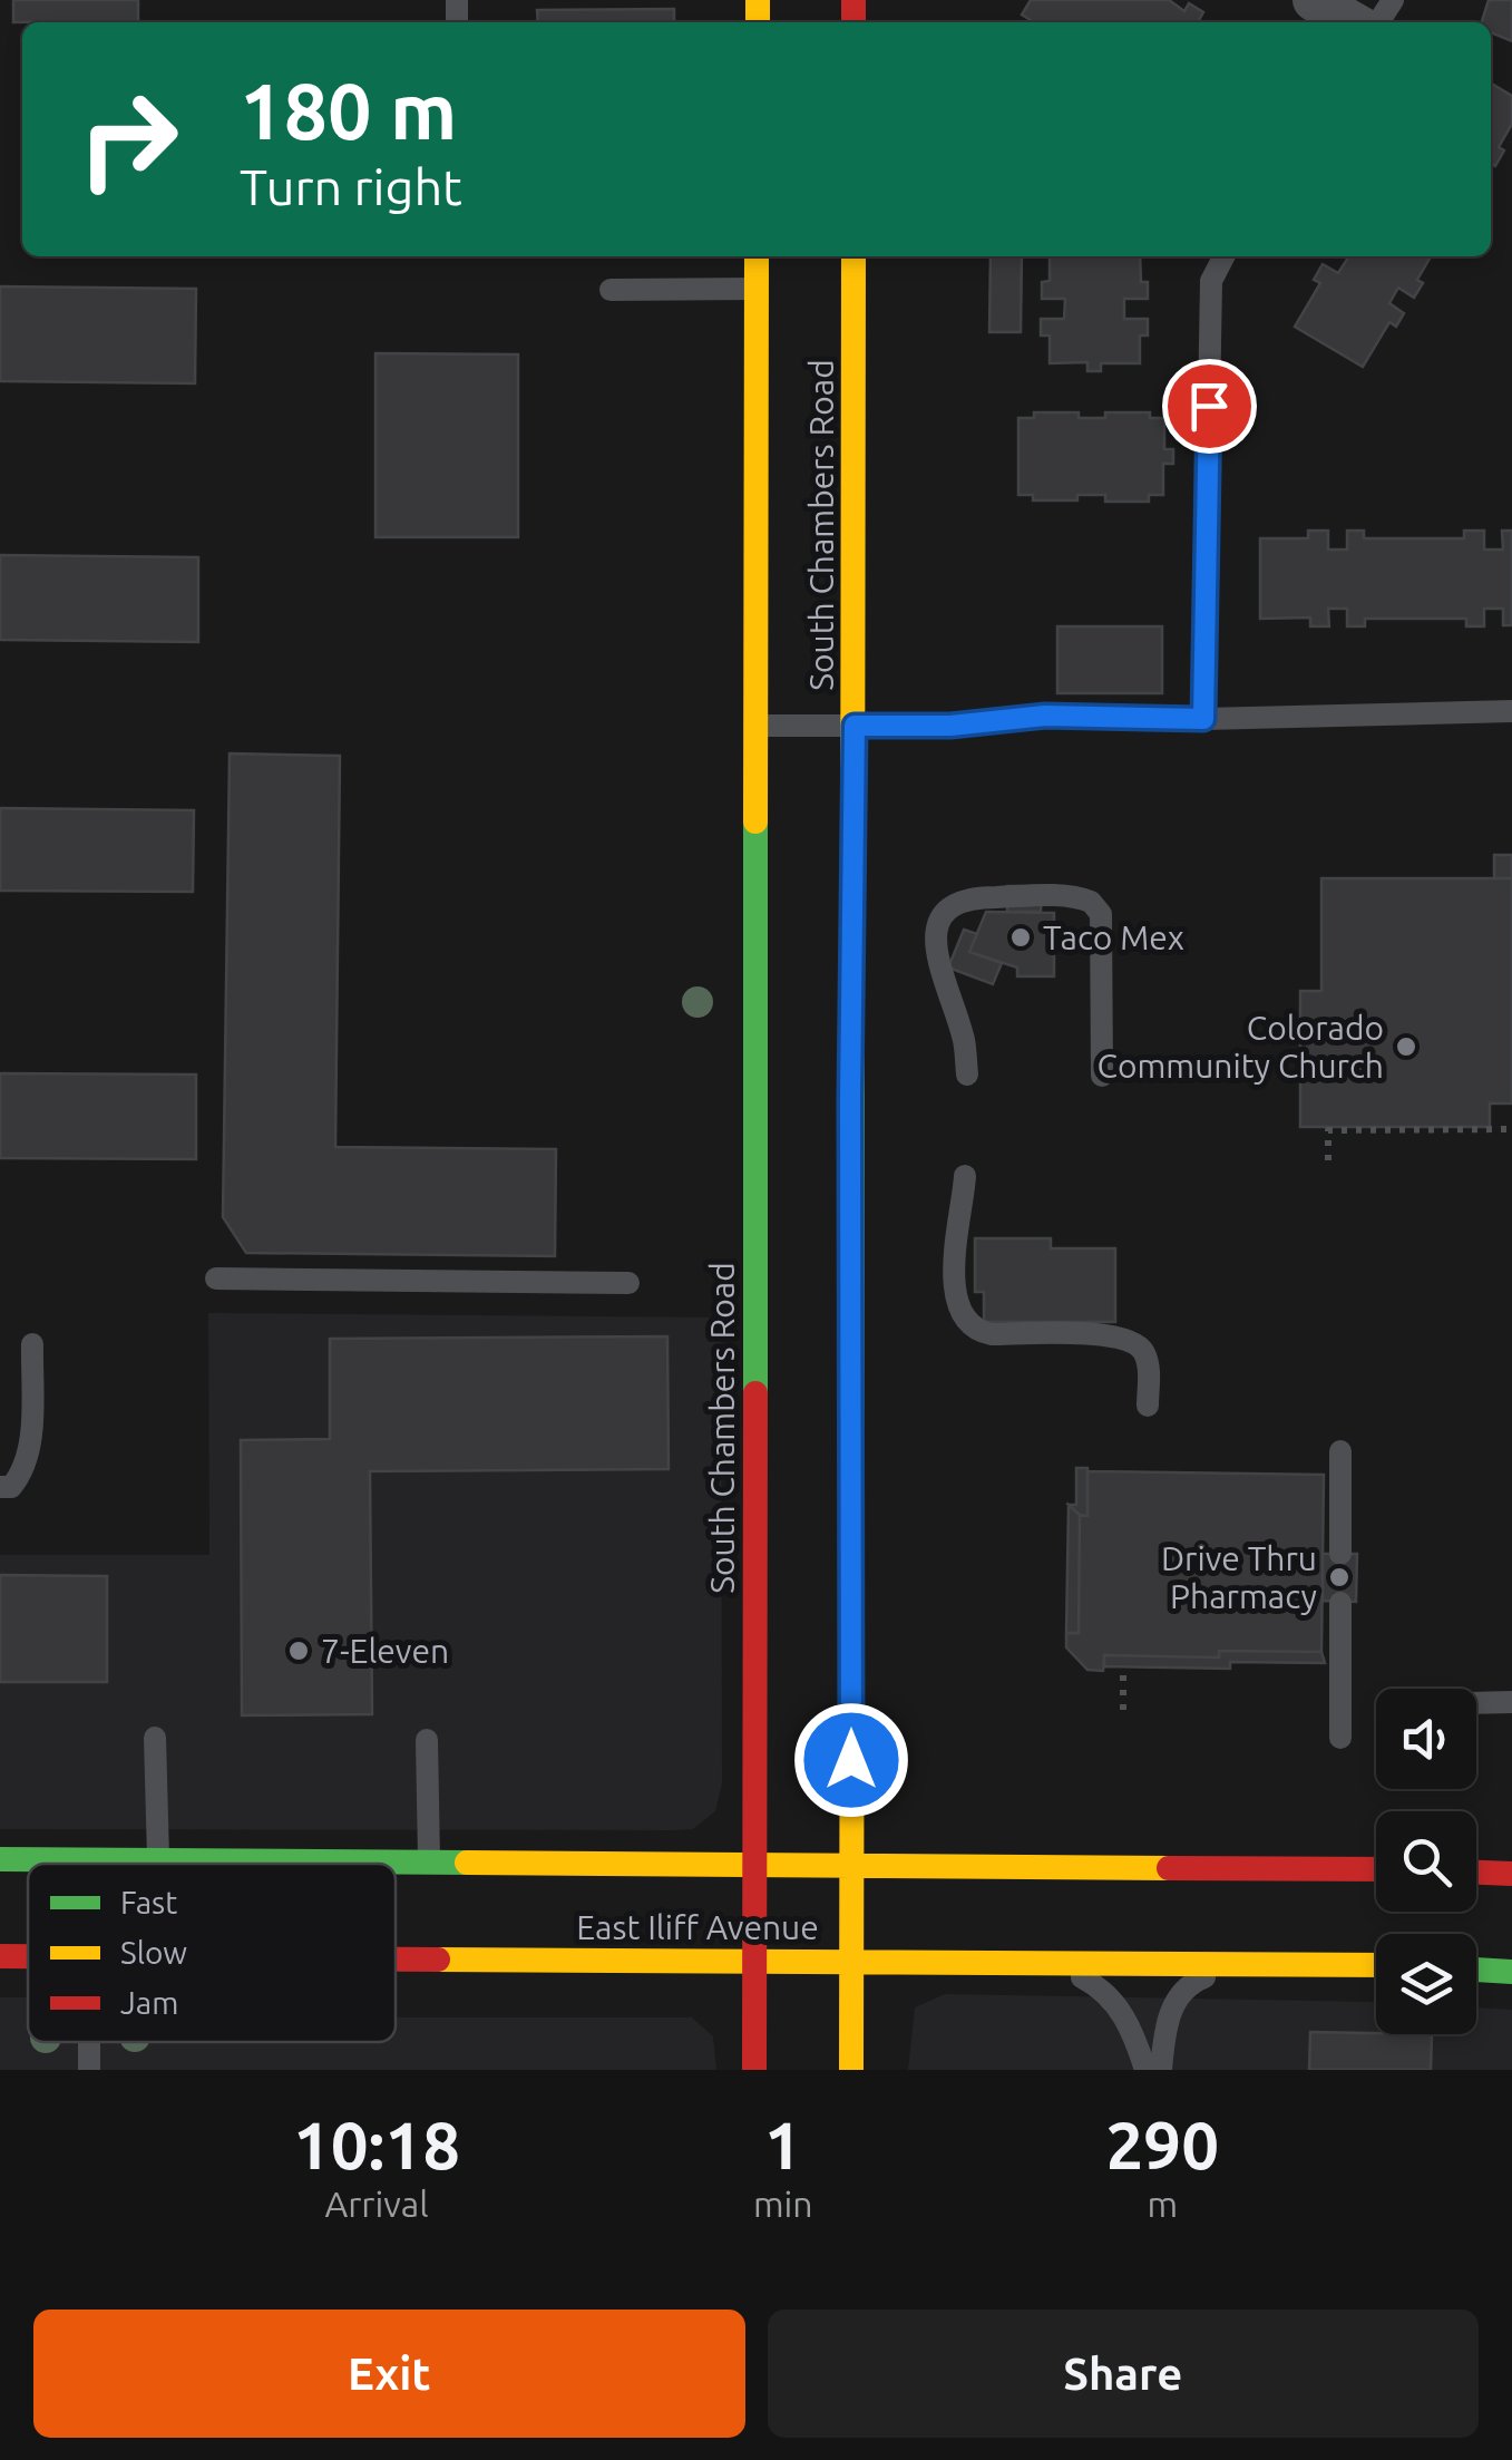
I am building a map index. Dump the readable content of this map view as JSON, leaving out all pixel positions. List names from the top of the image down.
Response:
{
  "streets": {
    "main road": ["South Chambers Road", "East Iliff Avenue"]
  },
  "crossings": [
    ["South Chambers Road", "East Iliff Avenue"]
  ],
  "places": [
    "Taco Mex",
    "Colorado Community Church",
    "Drive Thru Pharmacy",
    "7-Eleven"
  ],
  "legend": ["Fast", "Slow", "Jam"],
  "page": {
    "turn": ["180 m", "Turn right"],
    "eta": [
      "10:18",
      "Arrival",
      "1",
      "min",
      "290",
      "m"
    ],
    "buttons": ["Exit", "Share"]
  }
}
